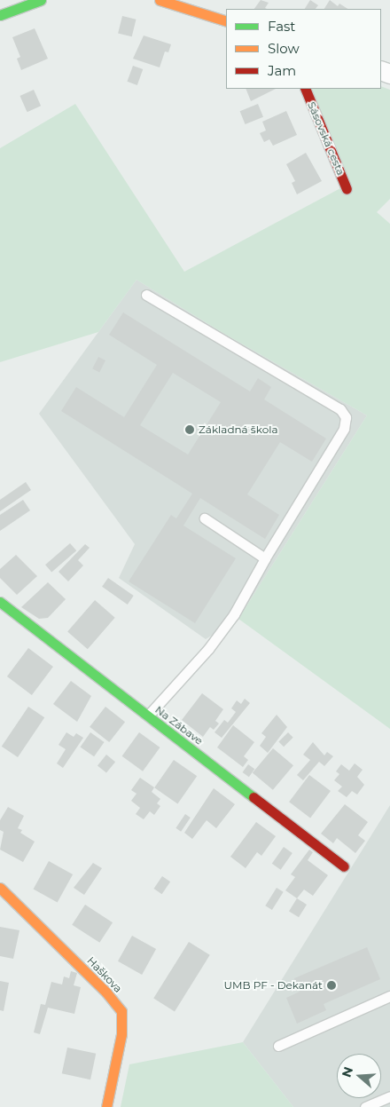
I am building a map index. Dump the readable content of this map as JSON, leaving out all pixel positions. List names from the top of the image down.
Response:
{
  "streets": {
    "street": ["Sásovská cesta", "Na Zábave", "Haškova"]
  },
  "places": ["Základná škola", "UMB PF - Dekanát"],
  "legend": ["Fast", "Slow", "Jam"],
  "north": "left"
}
